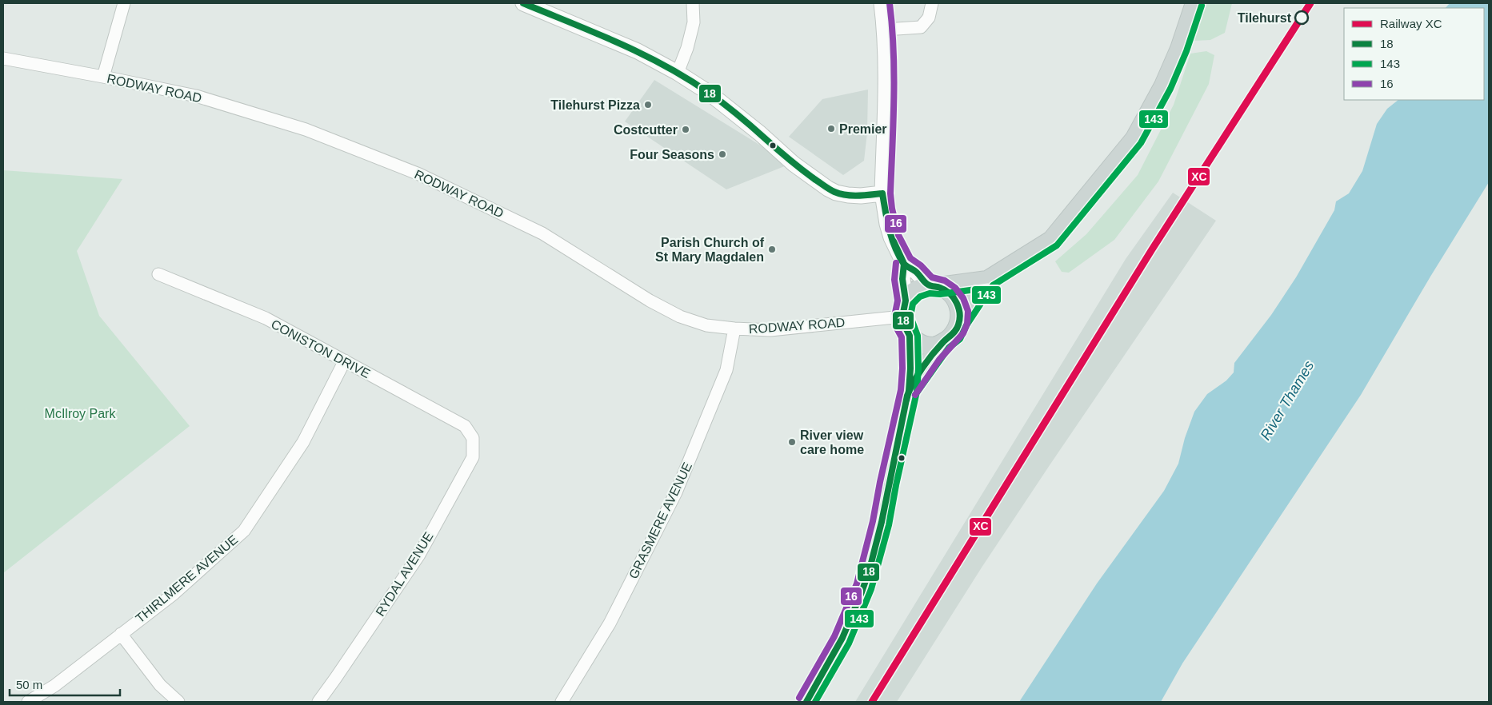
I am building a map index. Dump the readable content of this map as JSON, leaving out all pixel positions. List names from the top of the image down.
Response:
{
  "streets": {
    "street": [
      "RODWAY ROAD",
      "CONISTON DRIVE",
      "GRASMERE AVENUE",
      "RYDAL AVENUE",
      "THIRLMERE AVENUE"
    ]
  },
  "crossings": [
    ["RODWAY ROAD", "GRASMERE AVENUE"],
    ["CONISTON DRIVE", "RYDAL AVENUE"],
    ["CONISTON DRIVE", "THIRLMERE AVENUE"]
  ],
  "water": ["River Thames"],
  "parks": ["McIlroy Park"],
  "places": [
    "Tilehurst",
    "Tilehurst Pizza",
    "Premier",
    "Costcutter",
    "Four Seasons",
    "Parish Church of St Mary Magdalen",
    "River view care home"
  ],
  "lines": [
    "rail line XC",
    "transit line 18",
    "transit line 16",
    "transit line 143"
  ],
  "legend": [
    "Railway XC",
    "18",
    "143",
    "16"
  ],
  "scale_bar": "50 m"
}
